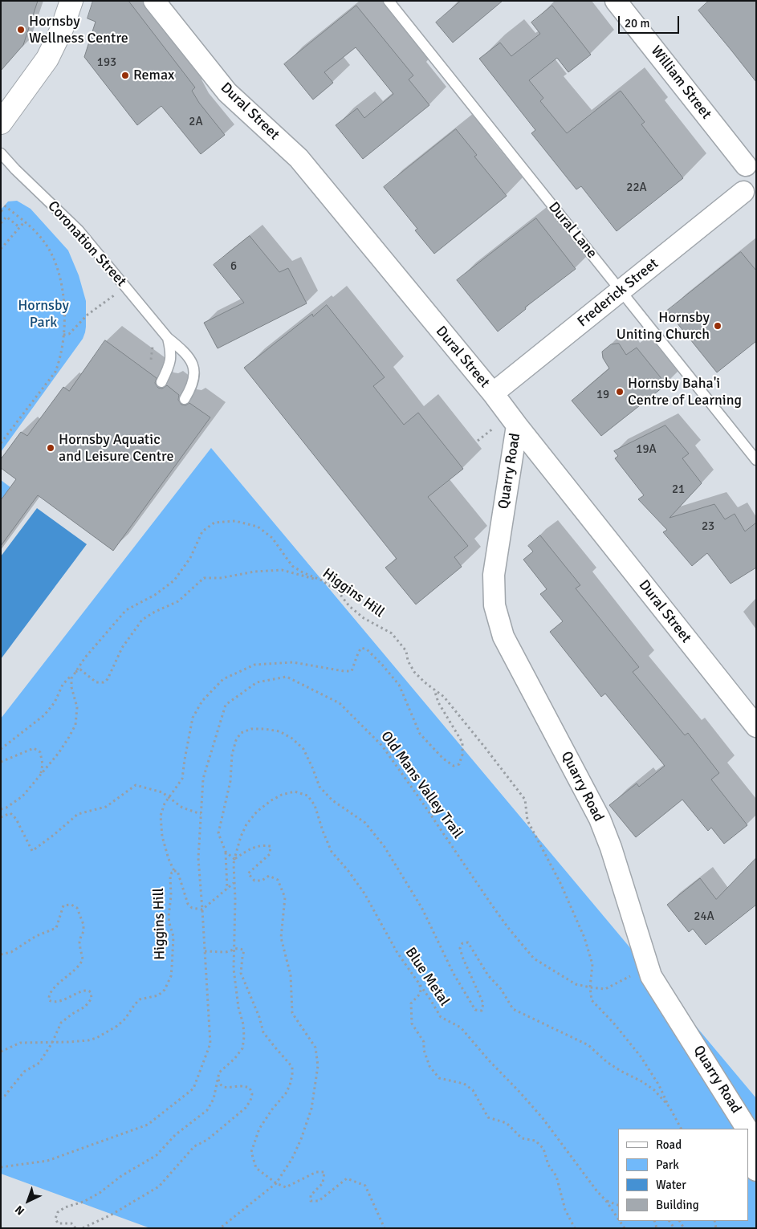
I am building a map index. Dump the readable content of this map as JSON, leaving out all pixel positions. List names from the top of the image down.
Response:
{
  "streets": {
    "street": [
      "William Street",
      "Dural Street",
      "Frederick Street",
      "Quarry Road"
    ],
    "lane": ["Dural Lane", "Coronation Street"],
    "path": ["Higgins Hill", "Old Mans Valley Trail", "Blue Metal"]
  },
  "crossings": [
    ["Dural Street", "Frederick Street"],
    ["Dural Street", "Quarry Road"],
    ["Dural Lane", "Frederick Street"]
  ],
  "parks": ["Hornsby Park"],
  "places": [
    "Hornsby Wellness Centre",
    "Remax",
    "Hornsby Uniting Church",
    "Hornsby Baha'i Centre of Learning",
    "Hornsby Aquatic and Leisure Centre"
  ],
  "house_numbers": [
    "193",
    "2A",
    "22A",
    "6",
    "19",
    "19A",
    "21",
    "23",
    "24A"
  ],
  "legend": [
    "Road",
    "Park",
    "Water",
    "Building"
  ],
  "scale_bar": "20 m",
  "north": "bottom left"
}
